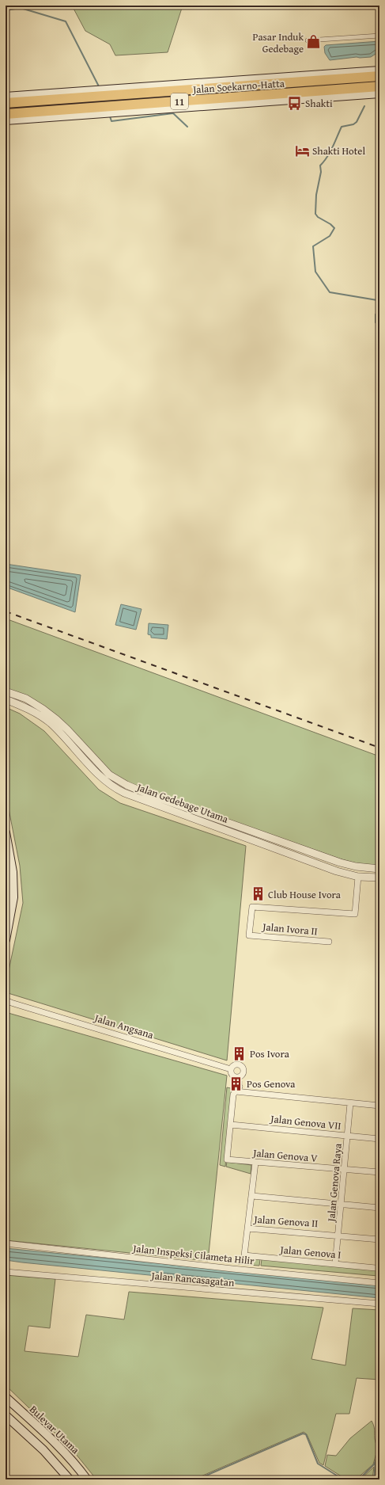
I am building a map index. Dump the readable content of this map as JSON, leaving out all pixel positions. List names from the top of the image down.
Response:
{
  "streets": {
    "highway": ["Jalan Soekarno-Hatta", "11"],
    "main road": ["Bulevar Utama"],
    "street": [
      "Jalan Gedebage Utama",
      "Jalan Ivora II",
      "Jalan Angsana",
      "Jalan Genova VII",
      "Jalan Genova V",
      "Jalan Genova Raya",
      "Jalan Genova II",
      "Jalan Genova I",
      "Jalan Inspeksi Cilameta Hilir",
      "Jalan Rancasagatan"
    ]
  },
  "crossings": [
    ["Jalan Gedebage Utama", "Jalan Ivora II"],
    ["Jalan Genova VII", "Jalan Genova V"],
    ["Jalan Genova VII", "Jalan Genova Raya"],
    ["Jalan Genova V", "Jalan Genova Raya"],
    ["Jalan Genova Raya", "Jalan Genova II"],
    ["Jalan Genova Raya", "Jalan Genova I"],
    ["Jalan Genova II", "Jalan Genova I"]
  ],
  "places": {
    "shop": ["Pasar Induk Gedebage"],
    "bus stop": ["Shakti"],
    "hotel": ["Shakti Hotel"],
    "building": ["Club House Ivora", "Pos Ivora", "Pos Genova"]
  }
}
